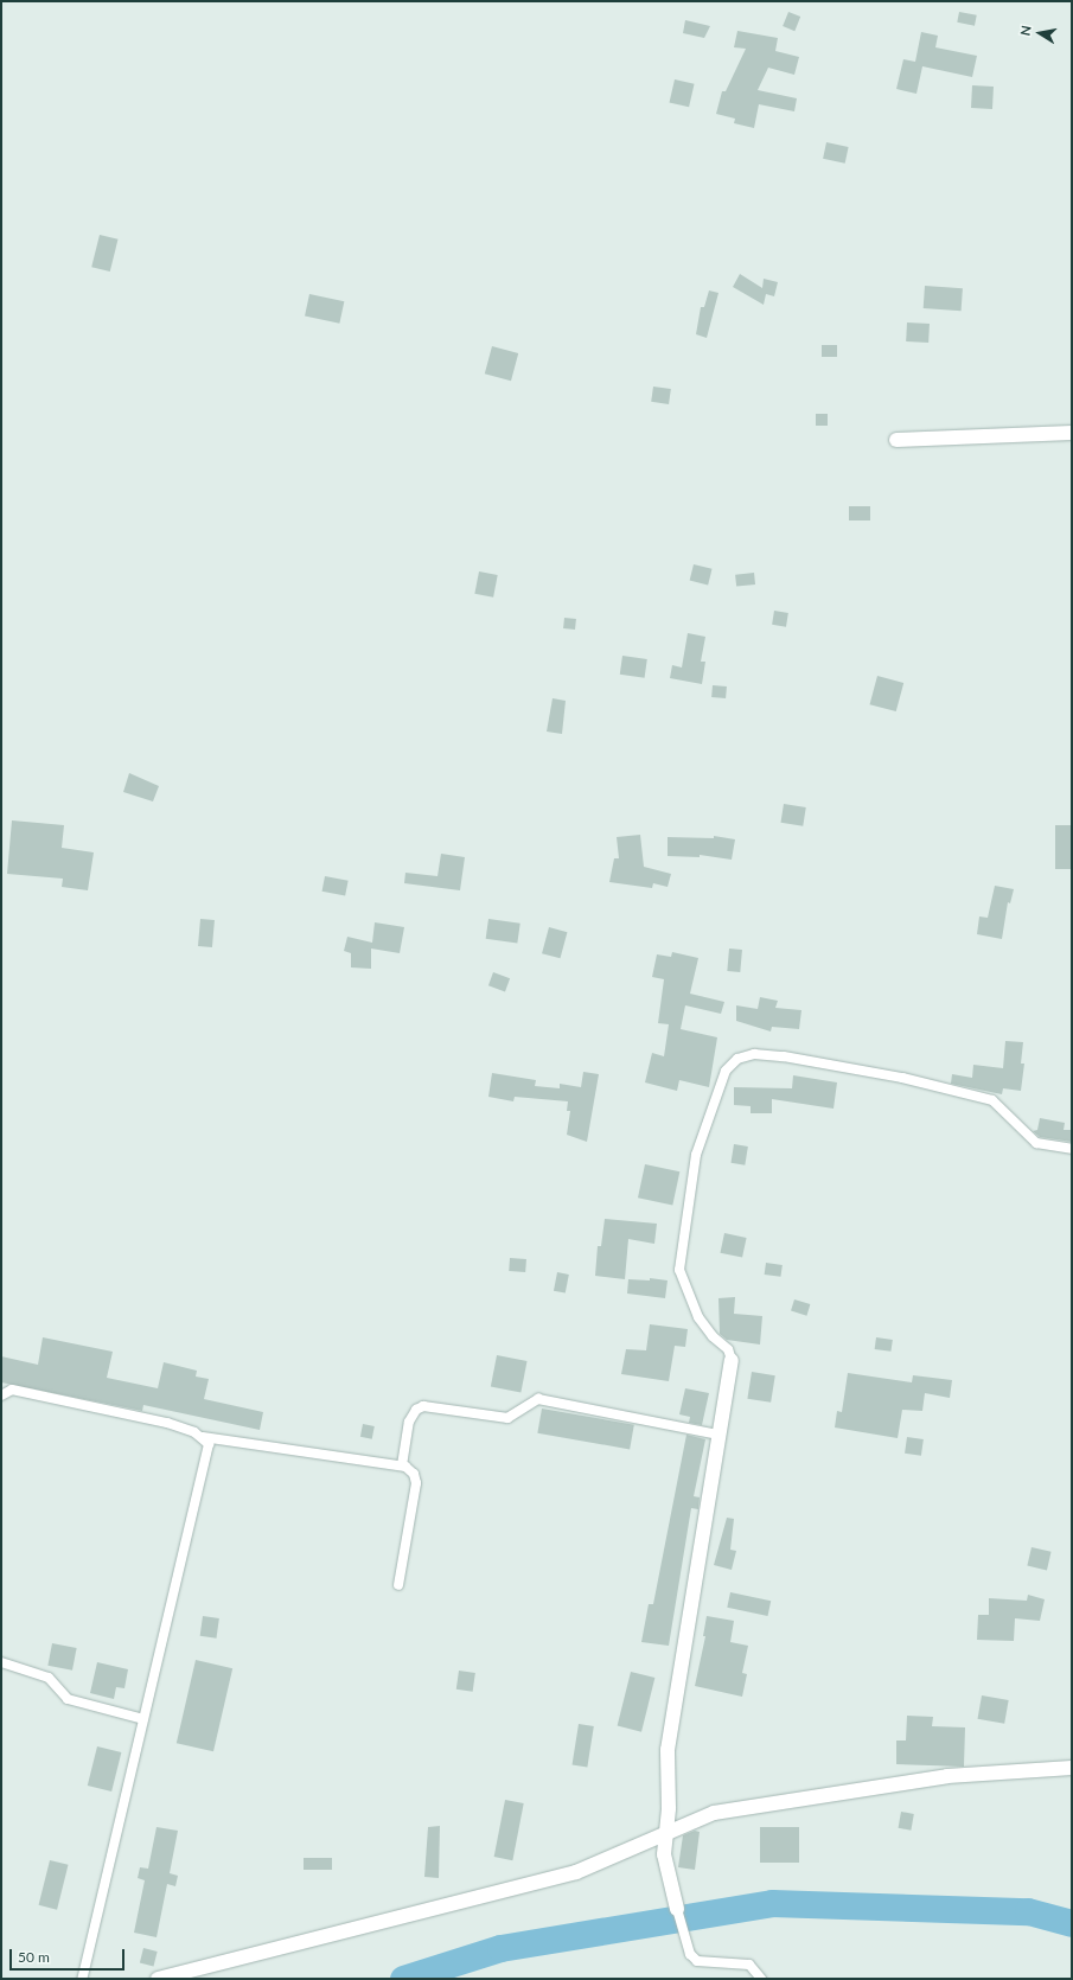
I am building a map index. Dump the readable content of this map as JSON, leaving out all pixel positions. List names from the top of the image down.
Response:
{
  "scale_bar": "50 m",
  "north": "left"
}
